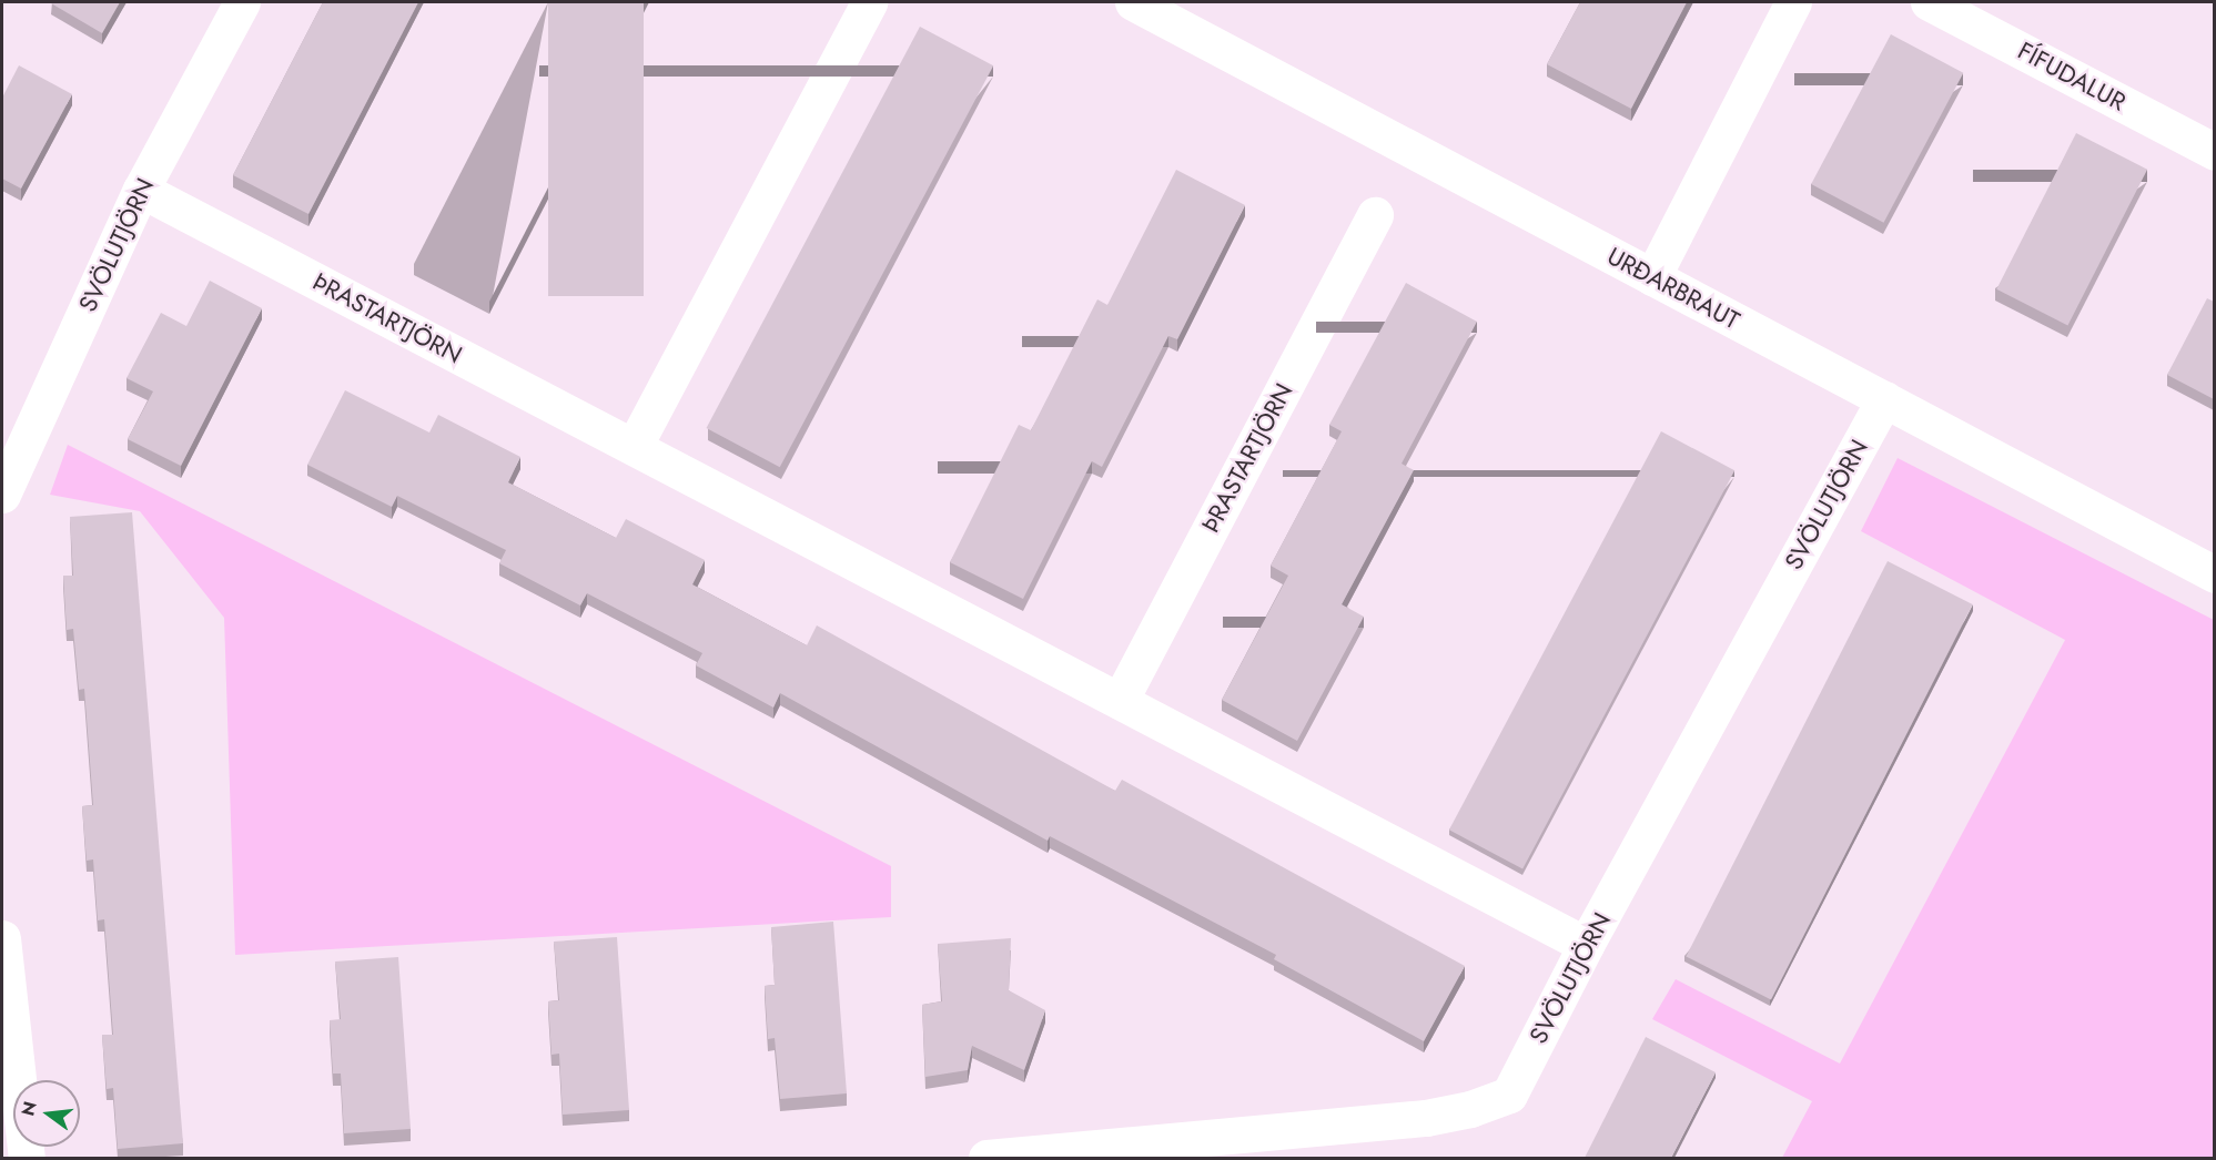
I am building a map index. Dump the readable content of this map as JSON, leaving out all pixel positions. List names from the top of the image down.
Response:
{
  "streets": {
    "street": [
      "FÍFUDALUR",
      "SVÖLUTJÖRN",
      "URÐARBRAUT",
      "ÞRASTARTJÖRN"
    ]
  },
  "crossings": [
    ["SVÖLUTJÖRN", "URÐARBRAUT"],
    ["SVÖLUTJÖRN", "ÞRASTARTJÖRN"]
  ],
  "north": "left"
}
